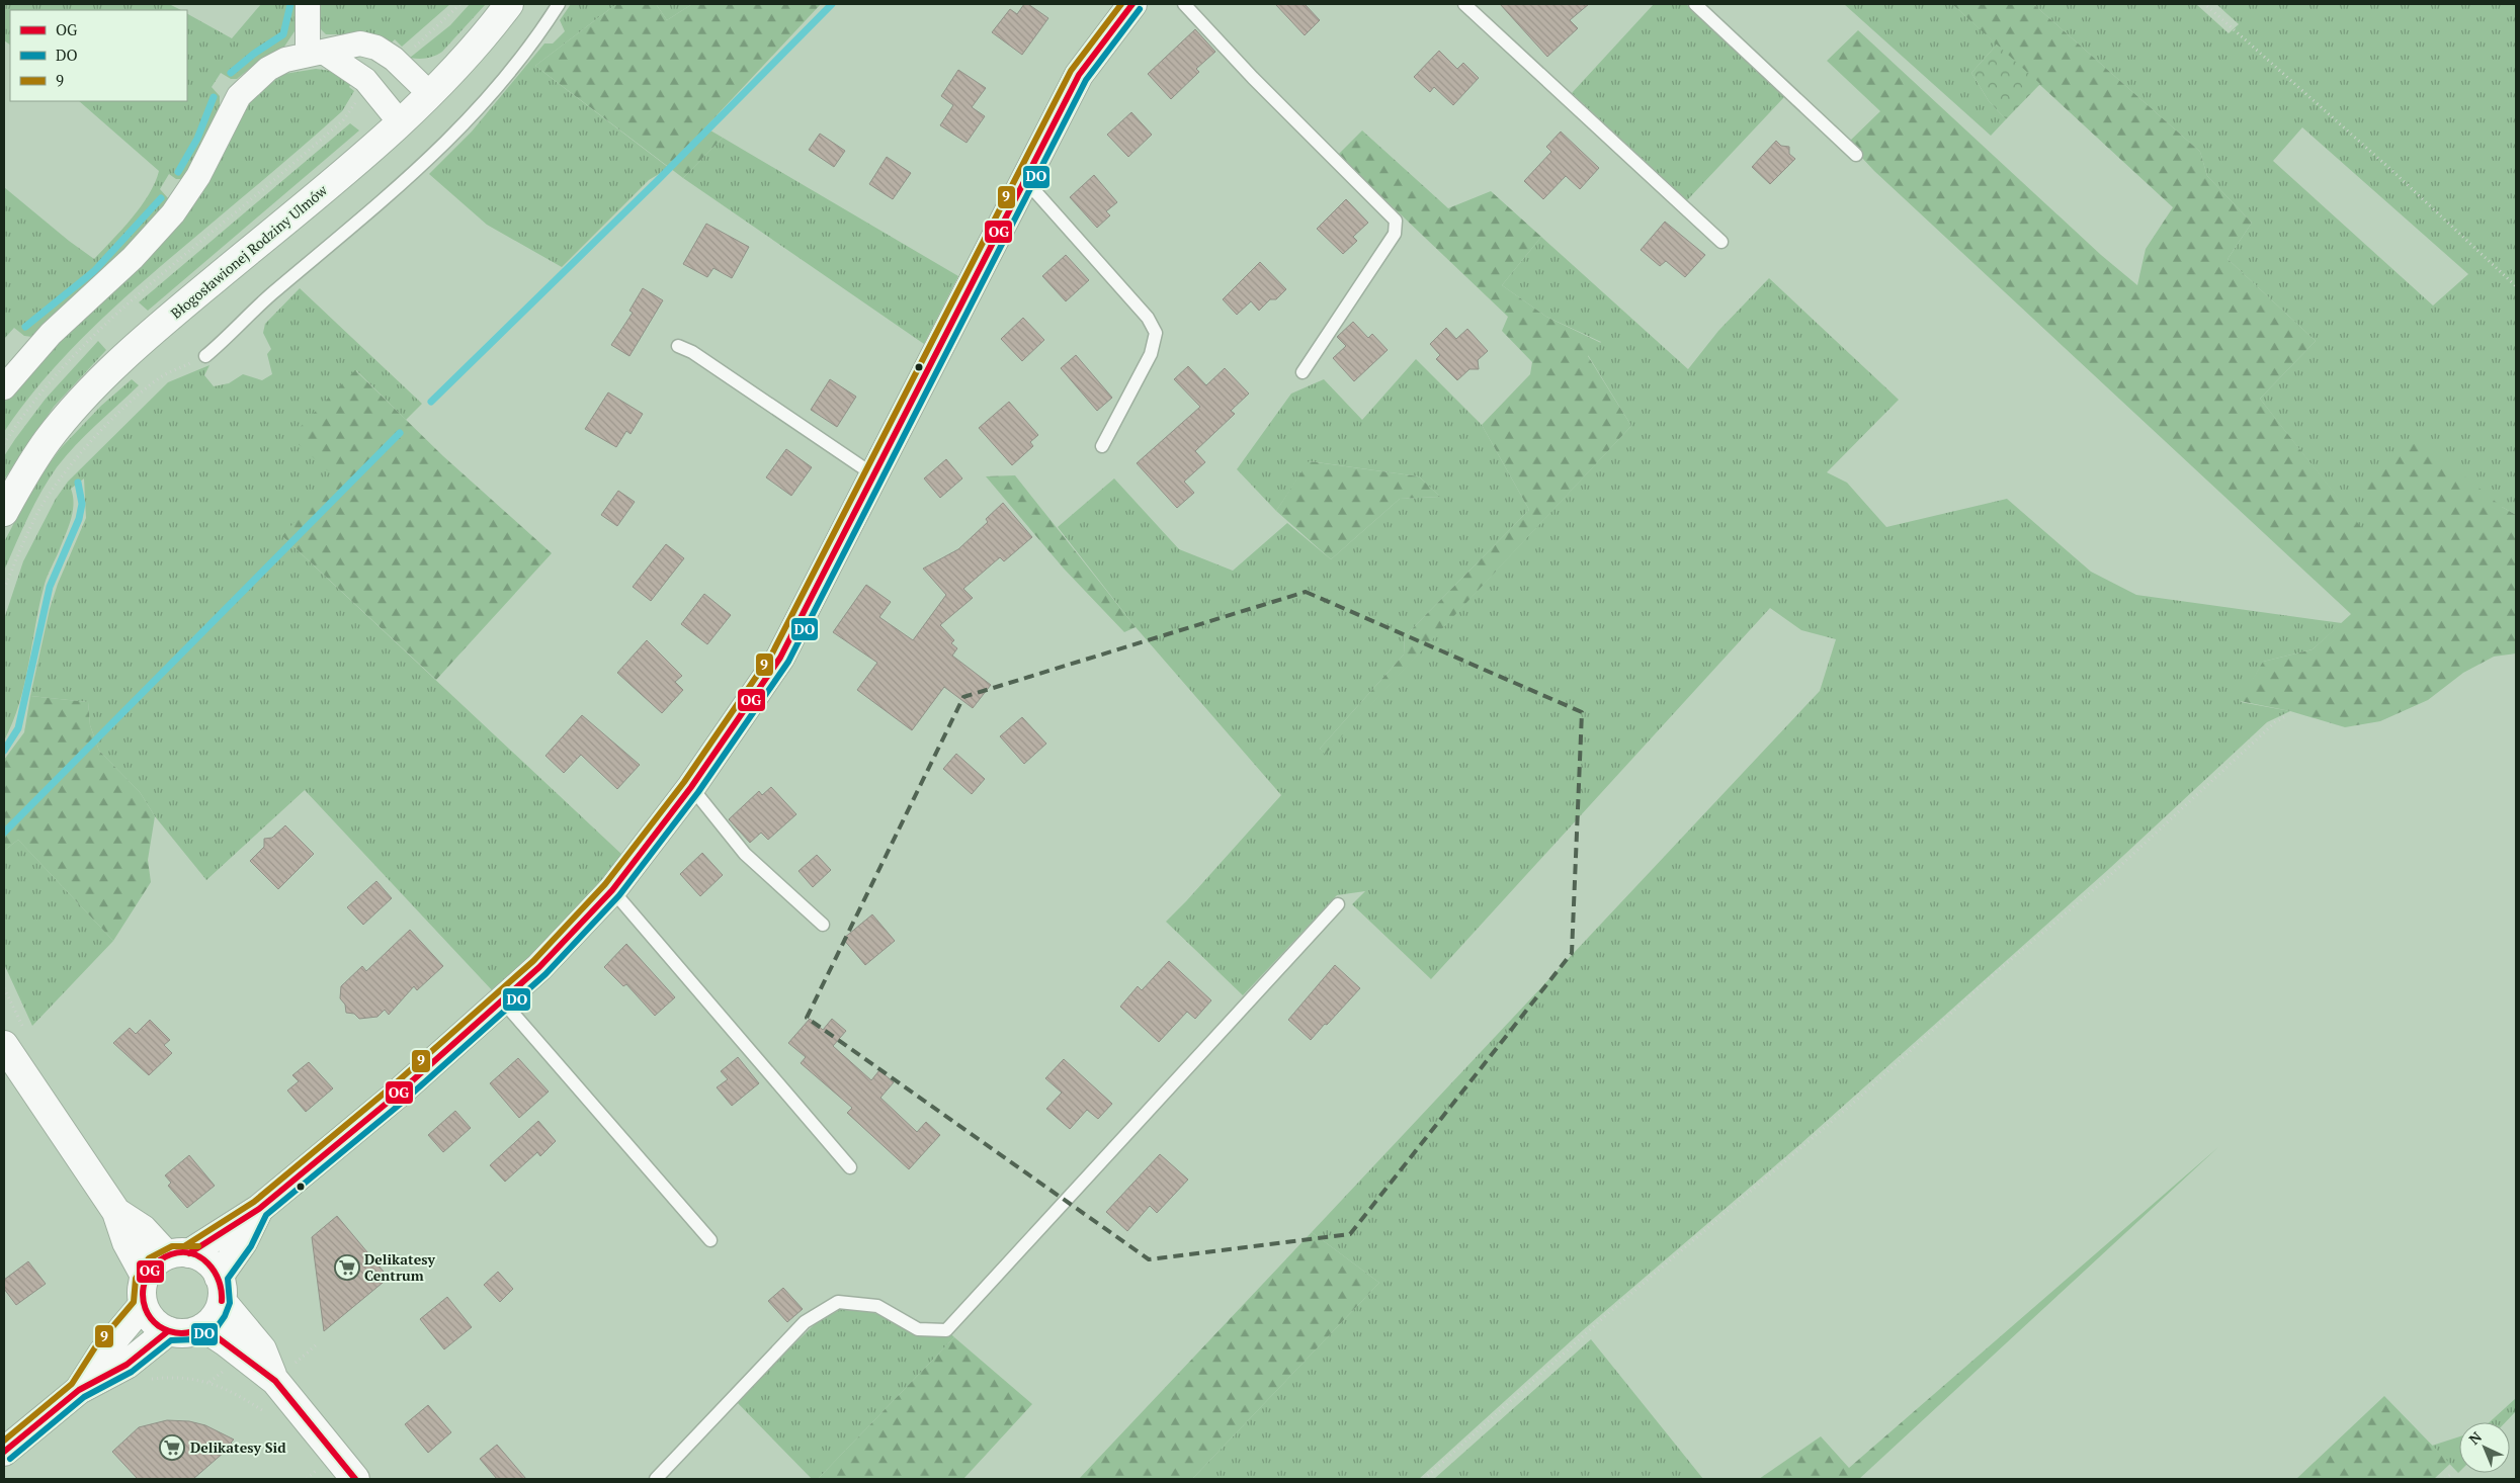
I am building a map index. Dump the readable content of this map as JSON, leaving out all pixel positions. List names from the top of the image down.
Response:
{
  "streets": {
    "street": ["Błogosławionej Rodziny Ulmów"]
  },
  "places": {
    "supermarket": ["Delikatesy Centrum", "Delikatesy Sid"]
  },
  "lines": ["transit line OG", "transit line 9", "transit line DO"],
  "legend": ["OG", "DO", "9"],
  "north": "top left"
}
